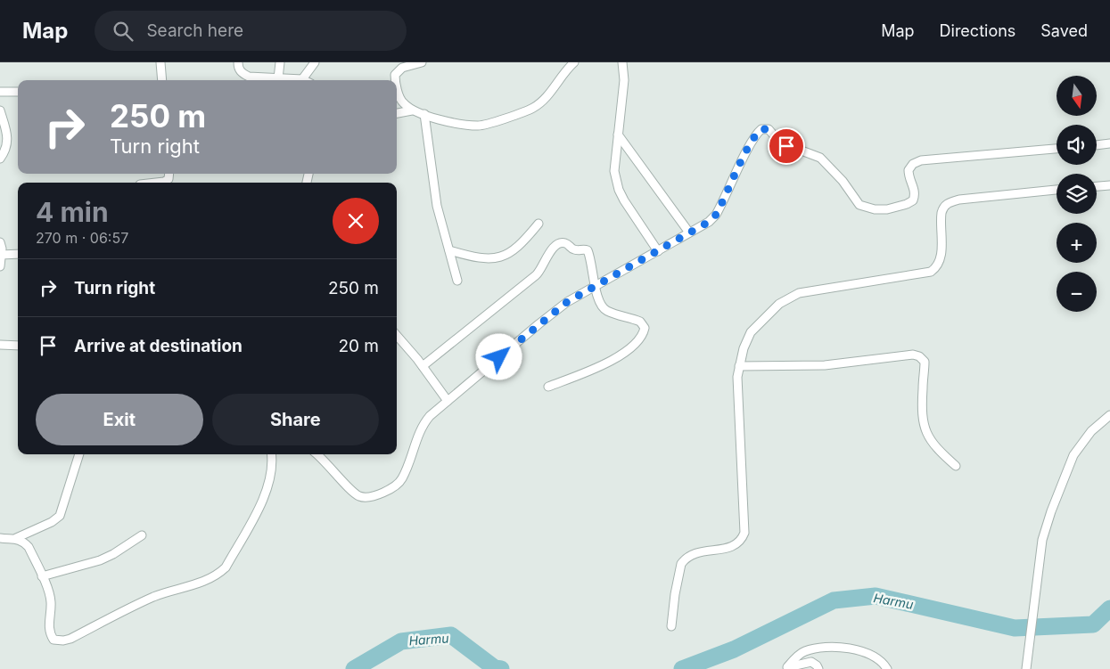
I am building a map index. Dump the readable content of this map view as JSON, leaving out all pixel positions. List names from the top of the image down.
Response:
{
  "water": ["Harmu"],
  "north": "bottom",
  "page": {
    "header": "Map",
    "search": "Search here",
    "nav": ["Map", "Directions", "Saved"],
    "map_buttons": ["+", "−"],
    "turn": ["250 m", "Turn right"],
    "heading": ["4 min", "270 m · 06:57"],
    "list": [
      {
        "name": "Turn right",
        "value": "250 m"
      },
      {
        "name": "Arrive at destination",
        "value": "20 m"
      }
    ],
    "buttons": ["Exit", "Share"]
  }
}
